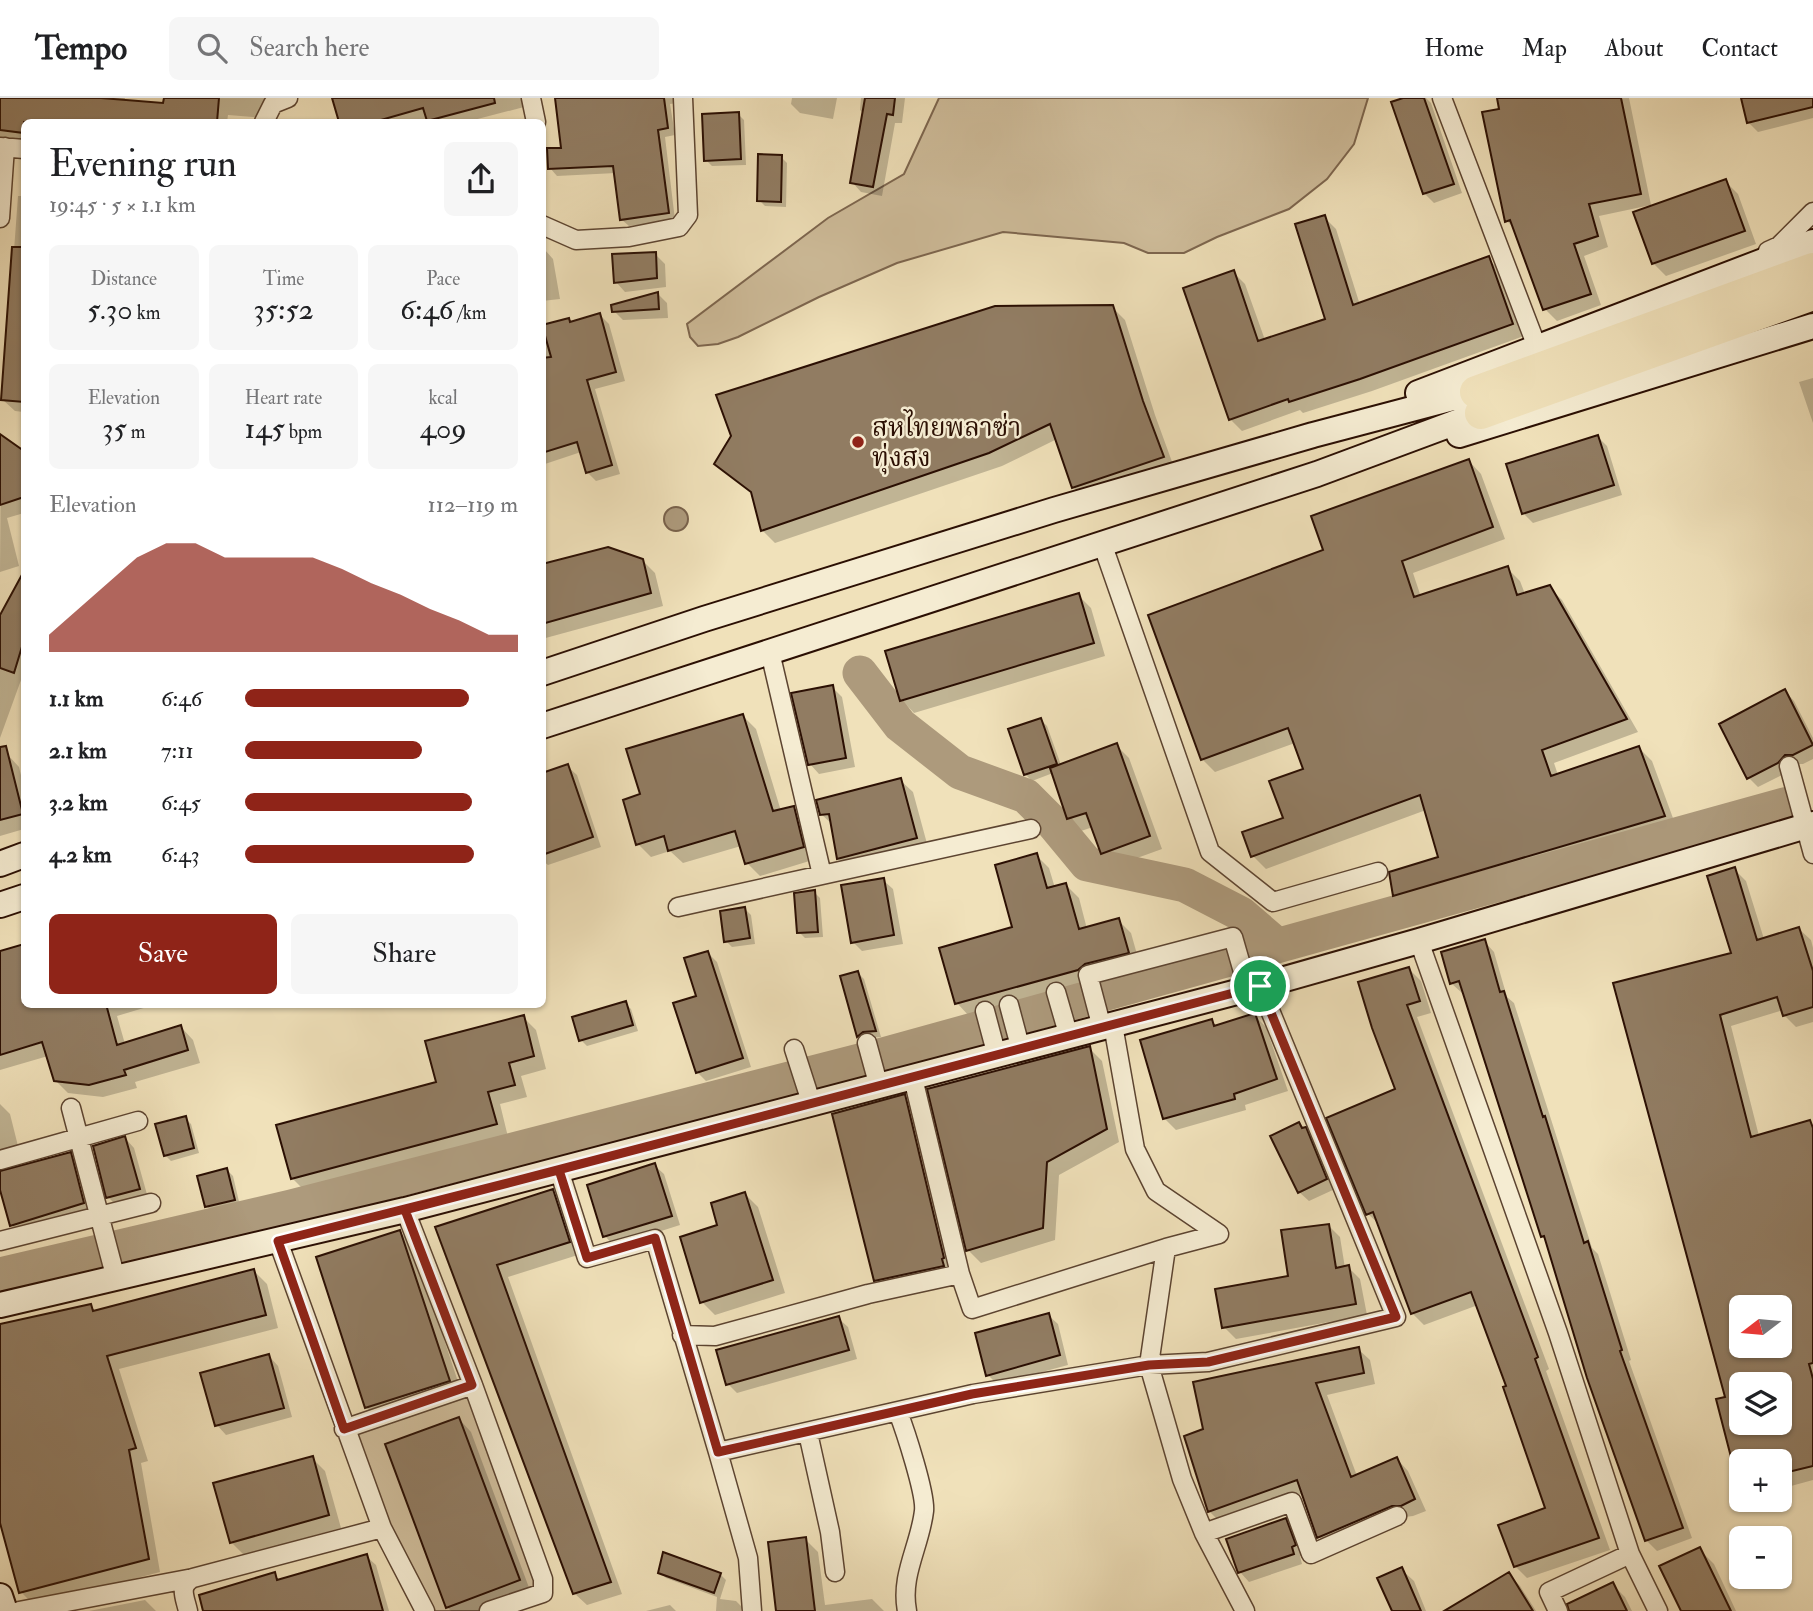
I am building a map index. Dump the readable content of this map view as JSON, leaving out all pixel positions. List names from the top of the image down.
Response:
{
  "places": ["สหไทยพลาซ่า ทุ่งสง"],
  "north": "left",
  "page": {
    "header": "Tempo",
    "search": "Search here",
    "nav": [
      "Home",
      "Map",
      "About",
      "Contact"
    ],
    "heading": ["Evening run", "19:45 · 5 × 1.1 km"],
    "stats": [
      ["Distance", "5.30 km"],
      ["Time", "35:52"],
      ["Pace", "6:46 /km"],
      ["Elevation", "35 m"],
      ["Heart rate", "145 bpm"],
      ["kcal", "409"]
    ],
    "chart": ["Elevation", "112–119 m"],
    "list": [
      {
        "name": "1.1 km",
        "note": "6:46"
      },
      {
        "name": "2.1 km",
        "note": "7:11"
      },
      {
        "name": "3.2 km",
        "note": "6:45"
      },
      {
        "name": "4.2 km",
        "note": "6:43"
      }
    ],
    "buttons": ["Save", "Share"],
    "map_buttons": ["+", "−"]
  }
}
